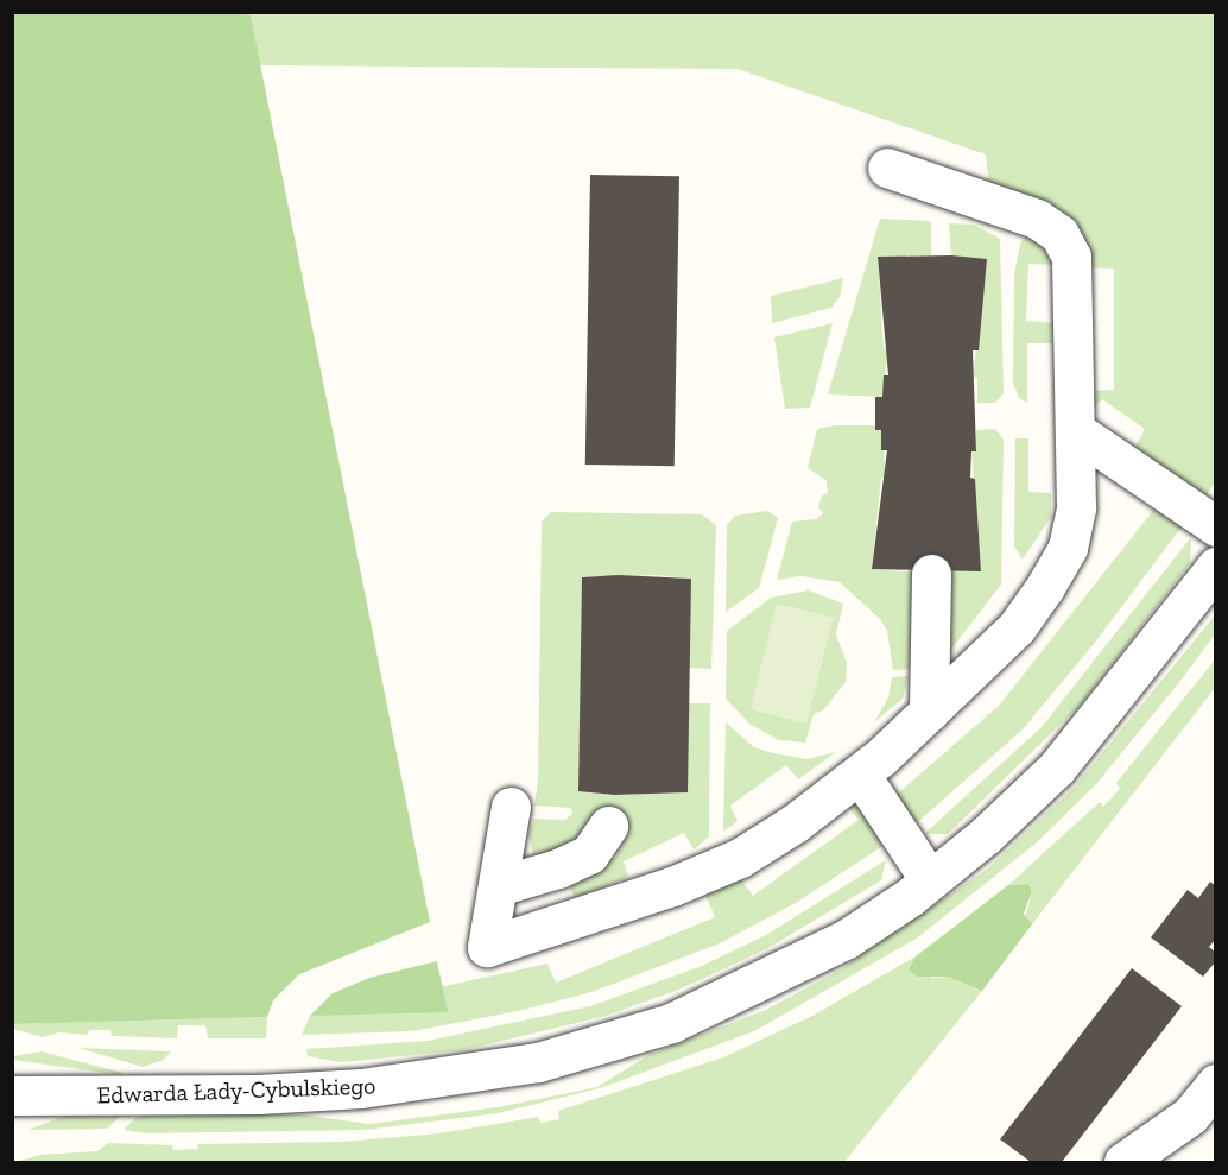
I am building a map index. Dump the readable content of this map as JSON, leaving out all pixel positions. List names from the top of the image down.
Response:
{
  "streets": {
    "street": ["Edwarda Łady-Cybulskiego"]
  }
}
